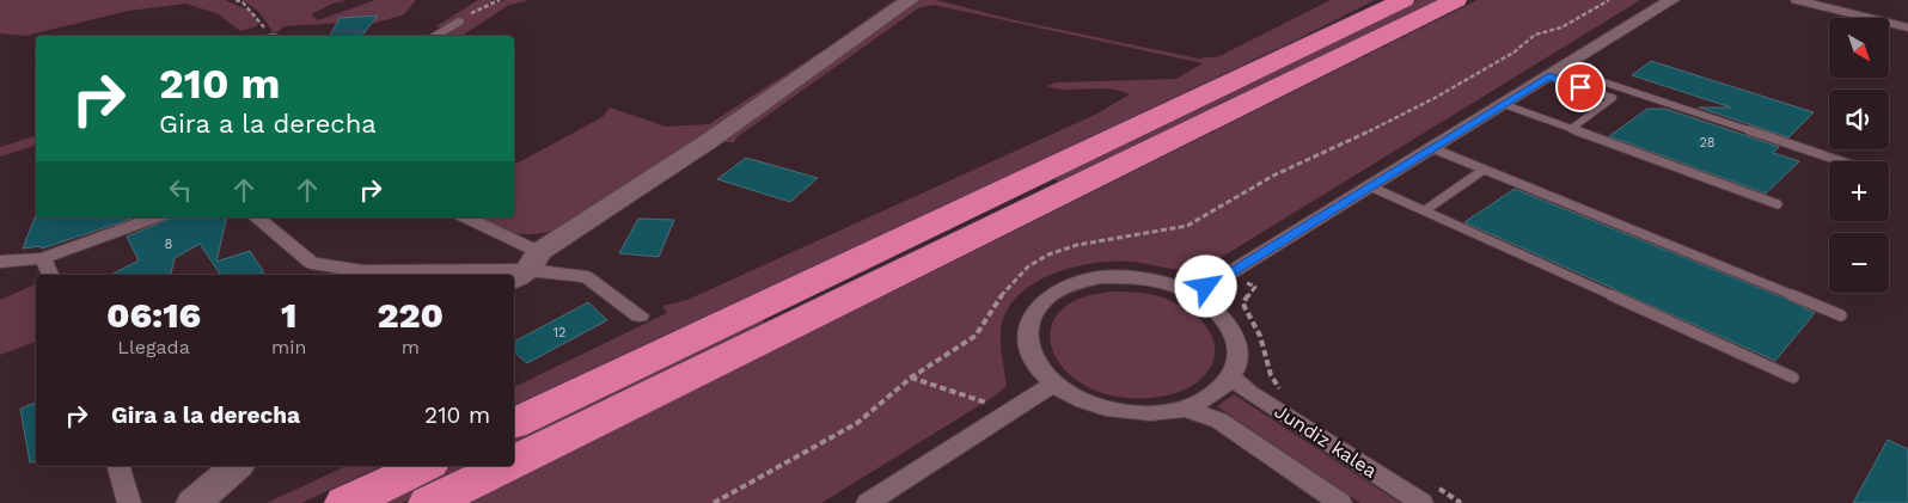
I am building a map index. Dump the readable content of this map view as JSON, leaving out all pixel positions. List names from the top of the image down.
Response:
{
  "streets": {
    "street": ["Jundiz kalea"]
  },
  "house_numbers": ["28", "8", "12"],
  "north": "bottom right",
  "page": {
    "map_buttons": ["+", "−"],
    "turn": ["210 m", "Gira a la derecha"],
    "eta": [
      "06:16",
      "Llegada",
      "1",
      "min",
      "220",
      "m"
    ],
    "list": [
      {
        "name": "Gira a la derecha",
        "value": "210 m"
      }
    ]
  }
}
